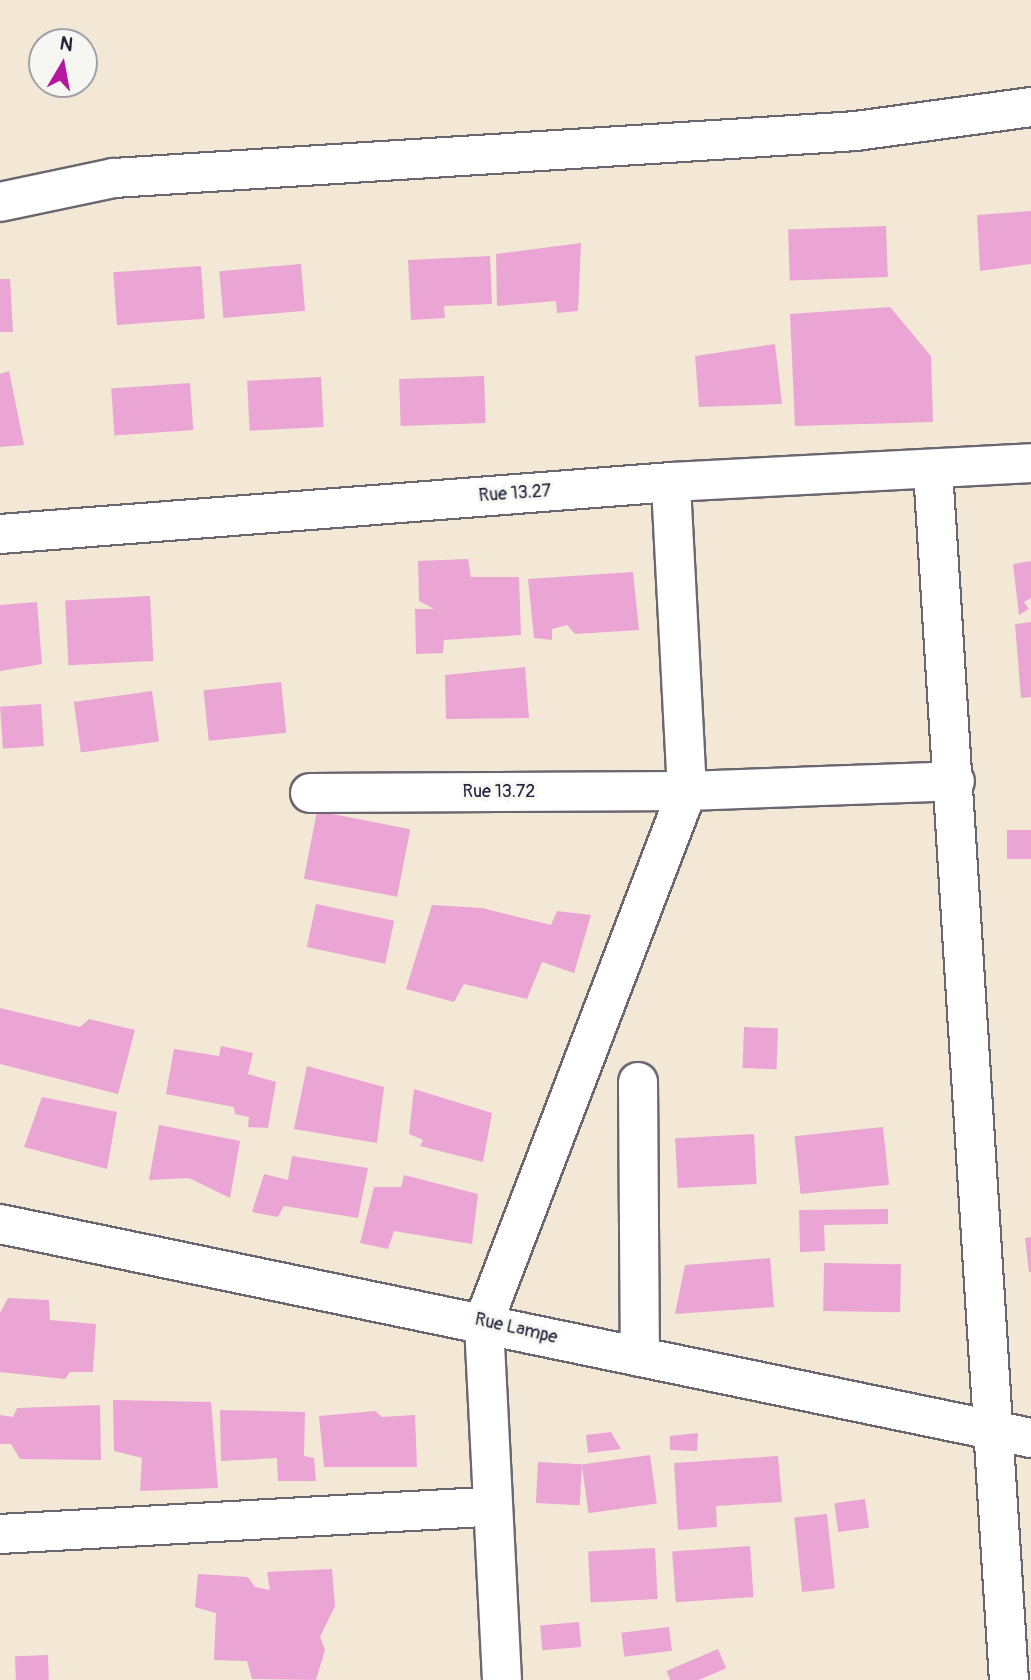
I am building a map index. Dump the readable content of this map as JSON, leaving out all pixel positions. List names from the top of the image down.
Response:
{
  "streets": {
    "street": ["Rue 13.27", "Rue 13.72", "Rue Lampe"]
  },
  "north": "top"
}
